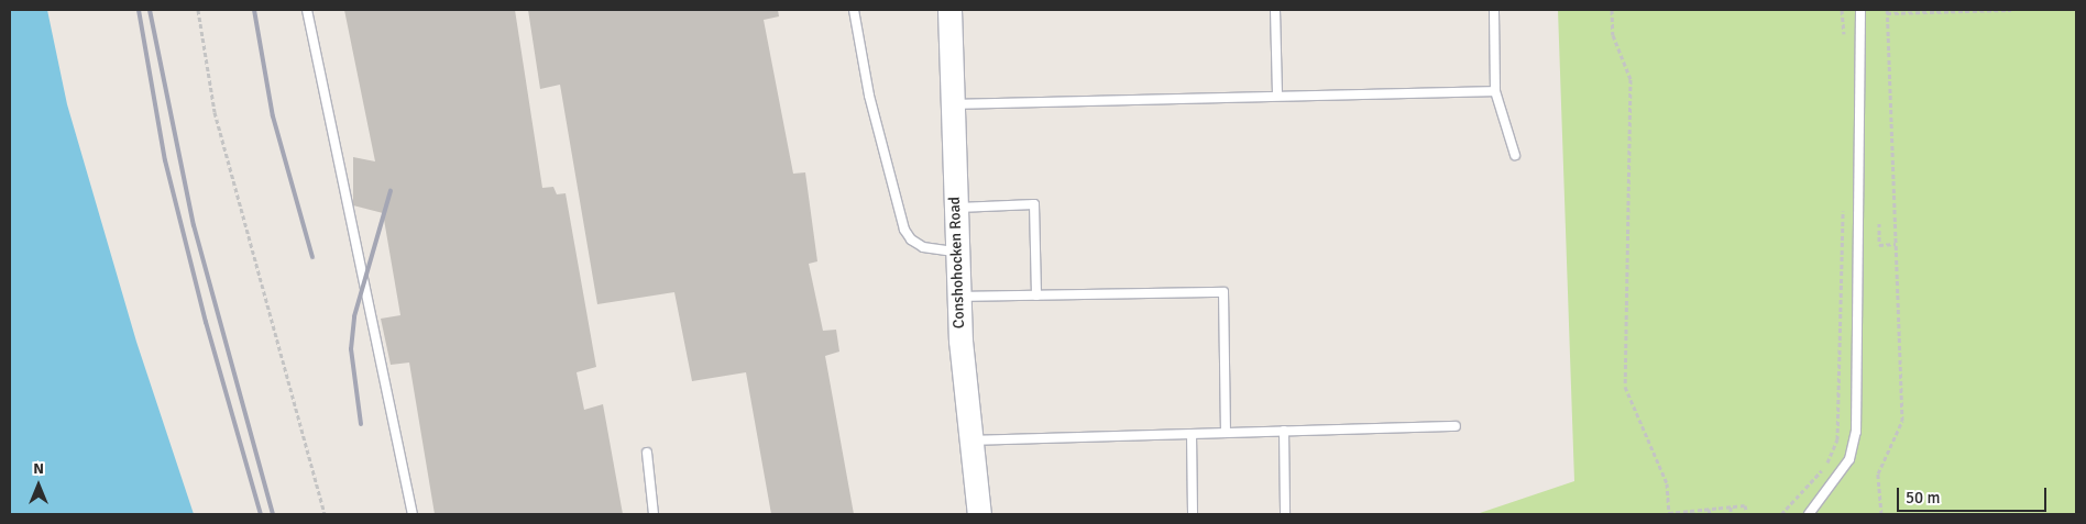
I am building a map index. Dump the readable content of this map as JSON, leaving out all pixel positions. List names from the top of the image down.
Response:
{
  "streets": {
    "main road": ["Conshohocken Road"]
  },
  "scale_bar": "50 m",
  "north": "top"
}
